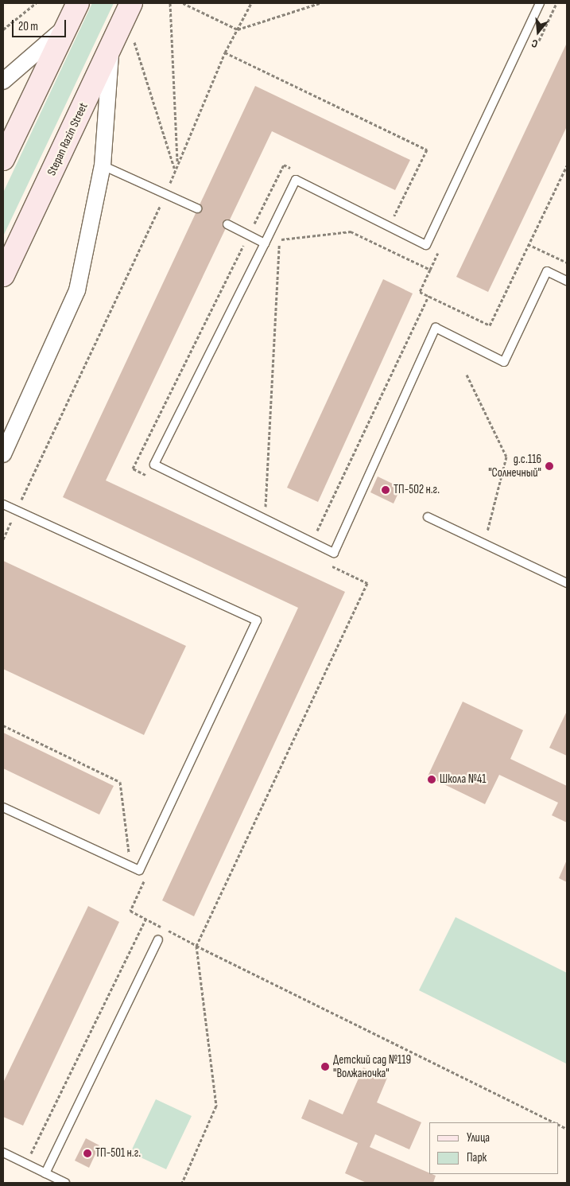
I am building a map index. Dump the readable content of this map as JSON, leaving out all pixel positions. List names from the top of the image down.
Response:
{
  "streets": {
    "main road": ["Stepan Razin Street"]
  },
  "places": [
    "д.с.116 \"Солнечный\"",
    "ТП-502 н.г.",
    "Школа №41",
    "Детский сад №119 \"Волжаночка\"",
    "ТП-501 н.г."
  ],
  "legend": ["Улица", "Парк"],
  "scale_bar": "20 m",
  "north": "bottom"
}
